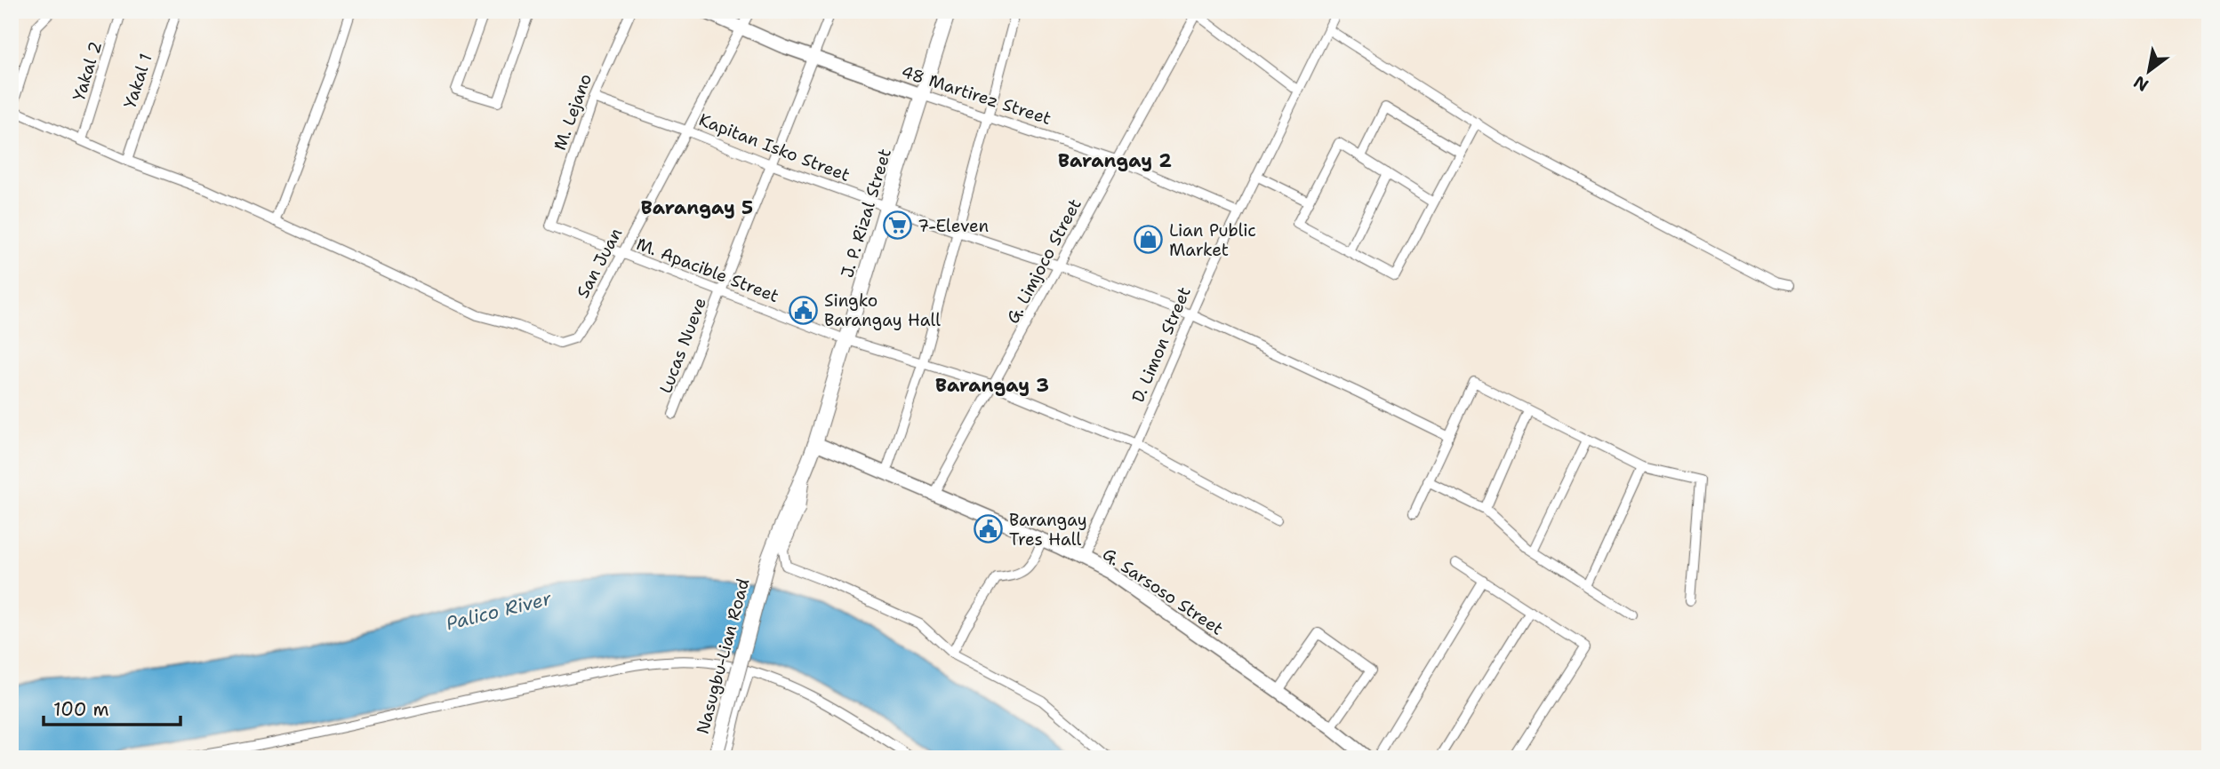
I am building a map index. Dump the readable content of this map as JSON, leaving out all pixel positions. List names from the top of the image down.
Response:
{
  "streets": {
    "main road": ["J. P. Rizal Street", "Nasugbu-Lian Road"],
    "street": [
      "Yakal 2",
      "Yakal 1",
      "48 Martirez Street",
      "M. Lejano",
      "Kapitan Isko Street",
      "G. Limjoco Street",
      "San Juan",
      "M. Apacible Street",
      "D. Limon Street",
      "Lucas Nueve",
      "G. Sarsoso Street"
    ]
  },
  "crossings": [
    ["Yakal 2", "San Juan"],
    ["Yakal 1", "San Juan"],
    ["48 Martirez Street", "J. P. Rizal Street"],
    ["48 Martirez Street", "G. Limjoco Street"],
    ["48 Martirez Street", "San Juan"],
    ["48 Martirez Street", "D. Limon Street"],
    ["48 Martirez Street", "Lucas Nueve"],
    ["M. Lejano", "Kapitan Isko Street"],
    ["M. Lejano", "M. Apacible Street"],
    ["Kapitan Isko Street", "J. P. Rizal Street"],
    ["Kapitan Isko Street", "G. Limjoco Street"],
    ["Kapitan Isko Street", "San Juan"],
    ["Kapitan Isko Street", "D. Limon Street"],
    ["Kapitan Isko Street", "Lucas Nueve"],
    ["J. P. Rizal Street", "M. Apacible Street"],
    ["J. P. Rizal Street", "G. Sarsoso Street"],
    ["J. P. Rizal Street", "Nasugbu-Lian Road"],
    ["G. Limjoco Street", "M. Apacible Street"],
    ["G. Limjoco Street", "G. Sarsoso Street"],
    ["San Juan", "M. Apacible Street"],
    ["M. Apacible Street", "D. Limon Street"],
    ["M. Apacible Street", "Lucas Nueve"],
    ["D. Limon Street", "G. Sarsoso Street"]
  ],
  "districts": ["Barangay 2", "Barangay 5", "Barangay 3"],
  "water": ["Palico River"],
  "places": {
    "supermarket": ["7-Eleven"],
    "shop": ["Lian Public Market"],
    "public building": ["Singko Barangay Hall", "Barangay Tres Hall"]
  },
  "scale_bar": "100 m",
  "north": "bottom left"
}
